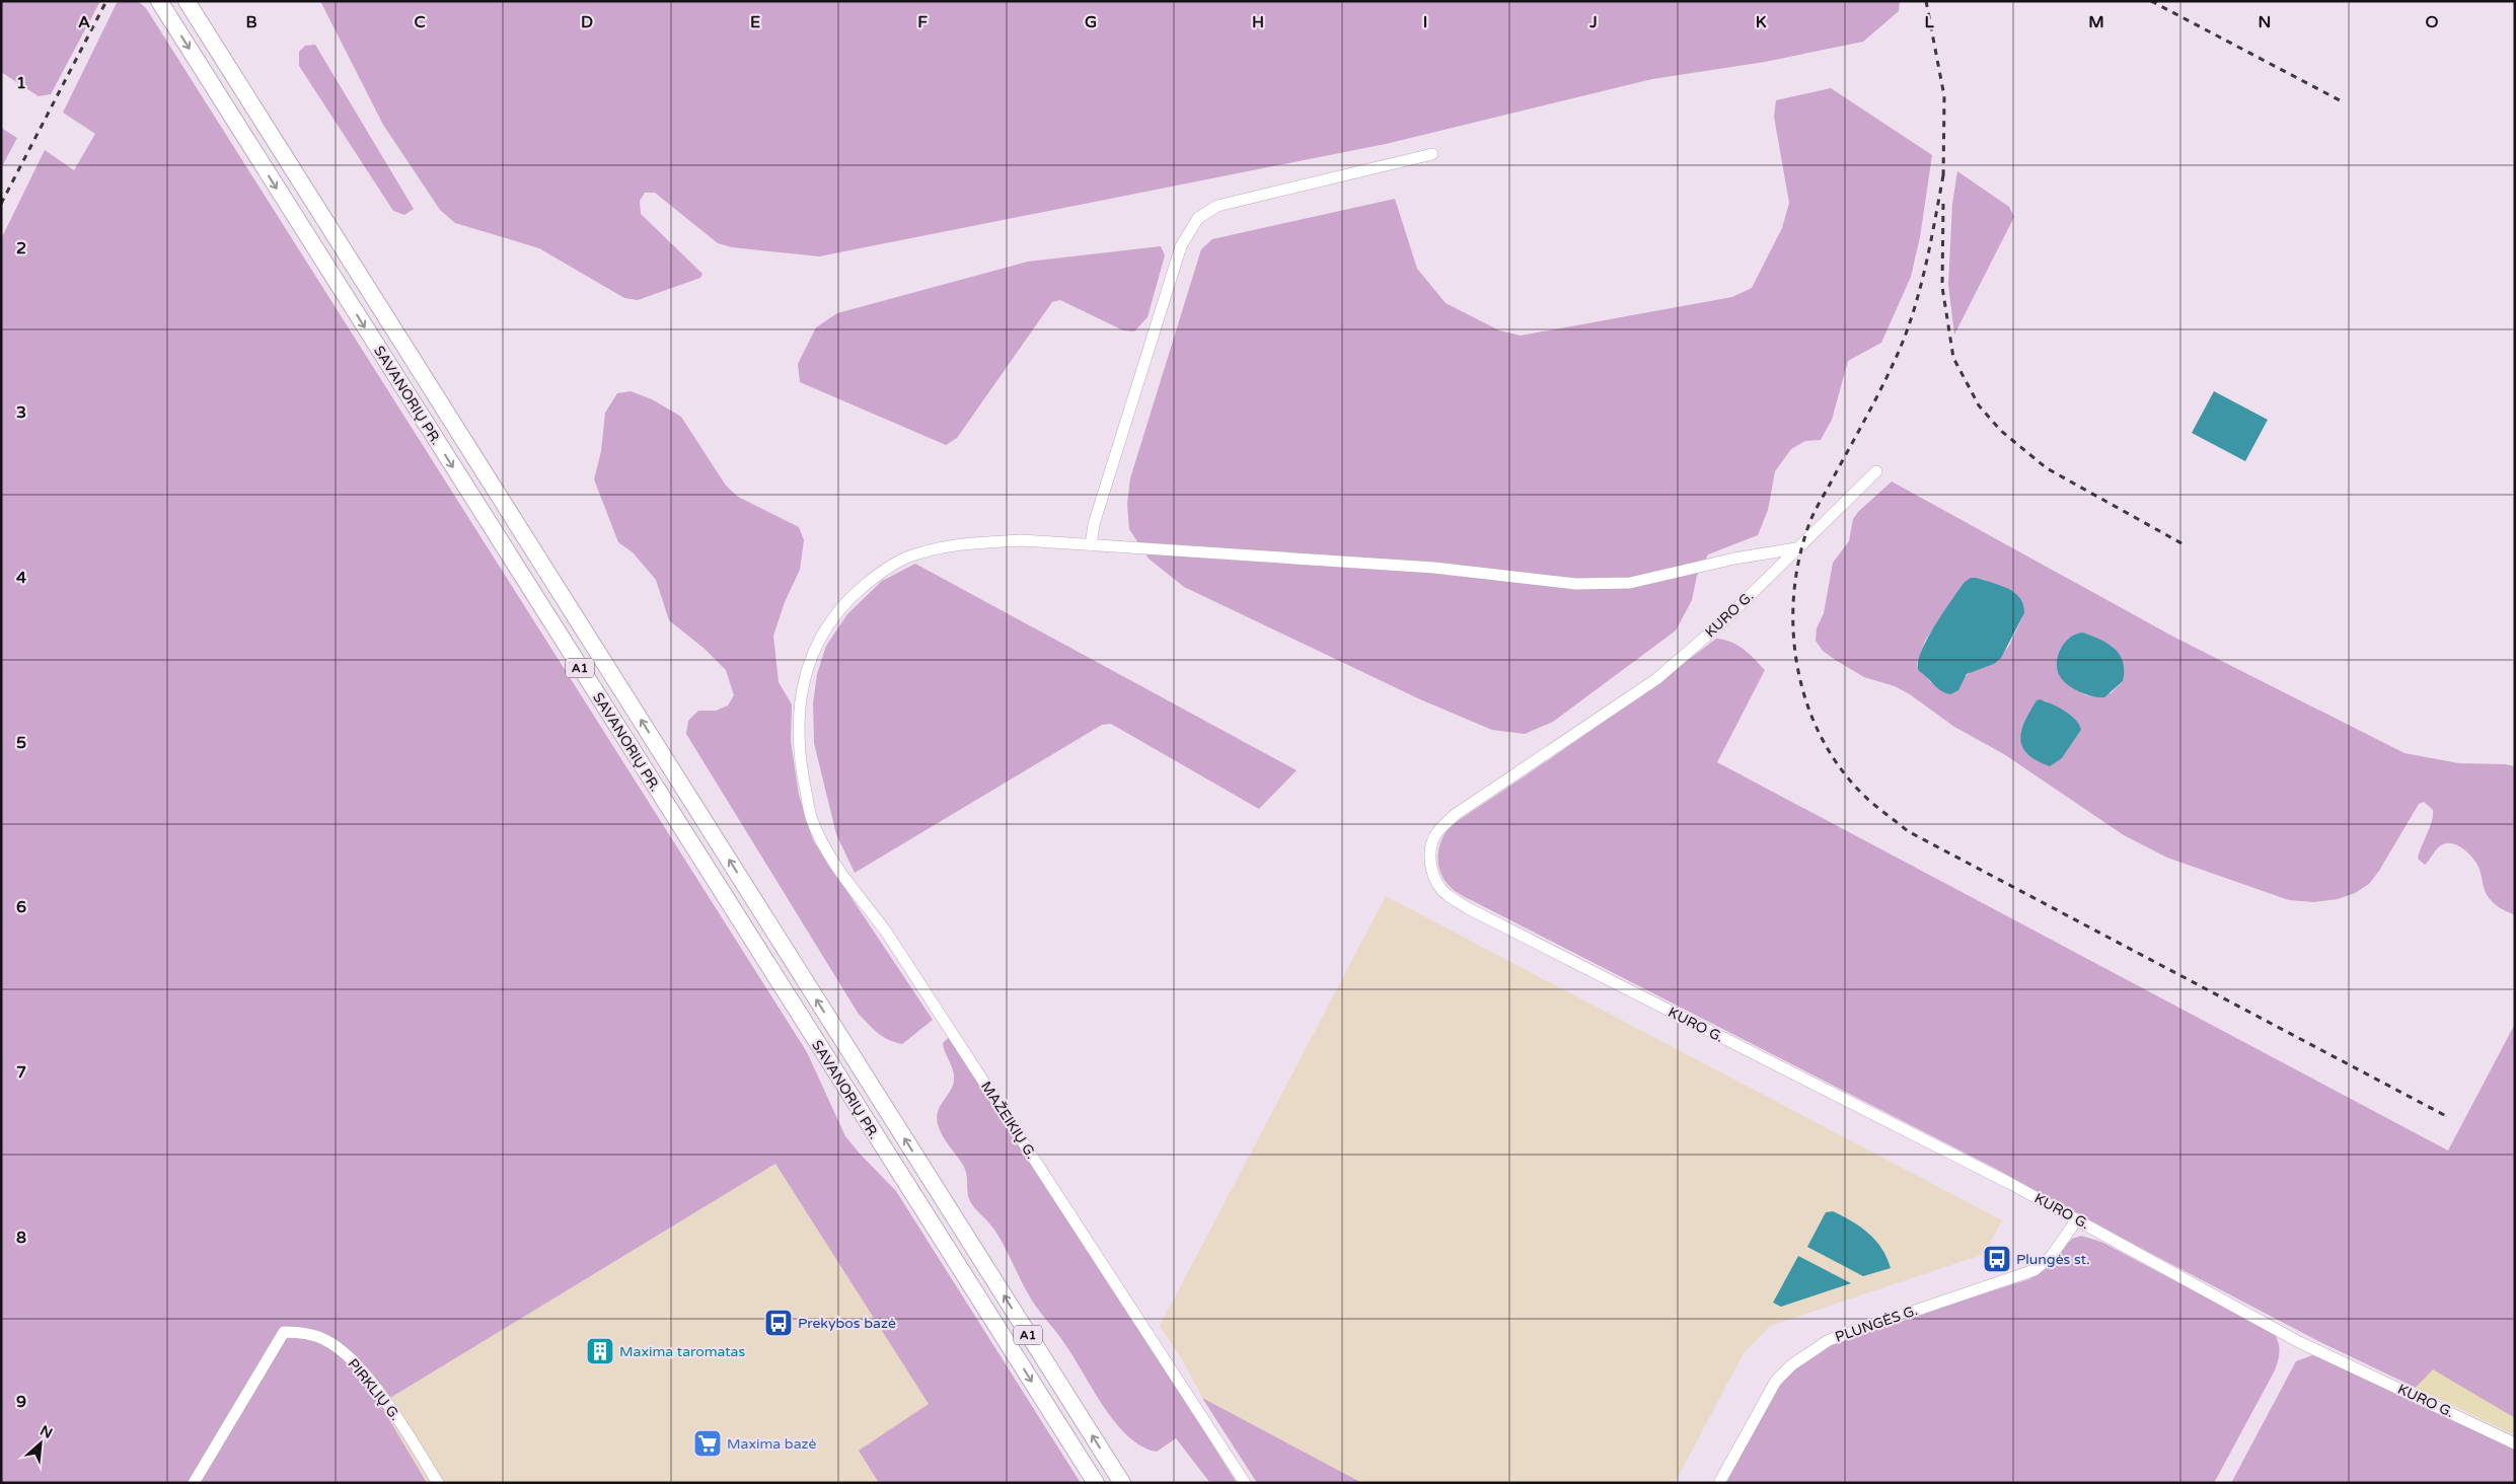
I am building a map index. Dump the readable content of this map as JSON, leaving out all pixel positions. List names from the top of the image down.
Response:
{
  "streets": {
    "highway": ["SAVANORIŲ PR.", "A1"],
    "street": [
      "KURO G.",
      "MAŽEIKIŲ G.",
      "PLUNGĖS G.",
      "PIRKLIŲ G."
    ]
  },
  "crossings": [
    ["KURO G.", "MAŽEIKIŲ G."],
    ["KURO G.", "PLUNGĖS G."]
  ],
  "places": {
    "bus stop": ["Plungės st.", "Prekybos bazė"],
    "building": ["Maxima taromatas"],
    "supermarket": ["Maxima bazė"]
  },
  "north": "top right",
  "grid": {
    "columns": [
      "A",
      "B",
      "C",
      "D",
      "E",
      "F",
      "G",
      "H",
      "I",
      "J",
      "K",
      "L",
      "M",
      "N",
      "O"
    ],
    "rows": [
      "1",
      "2",
      "3",
      "4",
      "5",
      "6",
      "7",
      "8",
      "9"
    ]
  }
}
